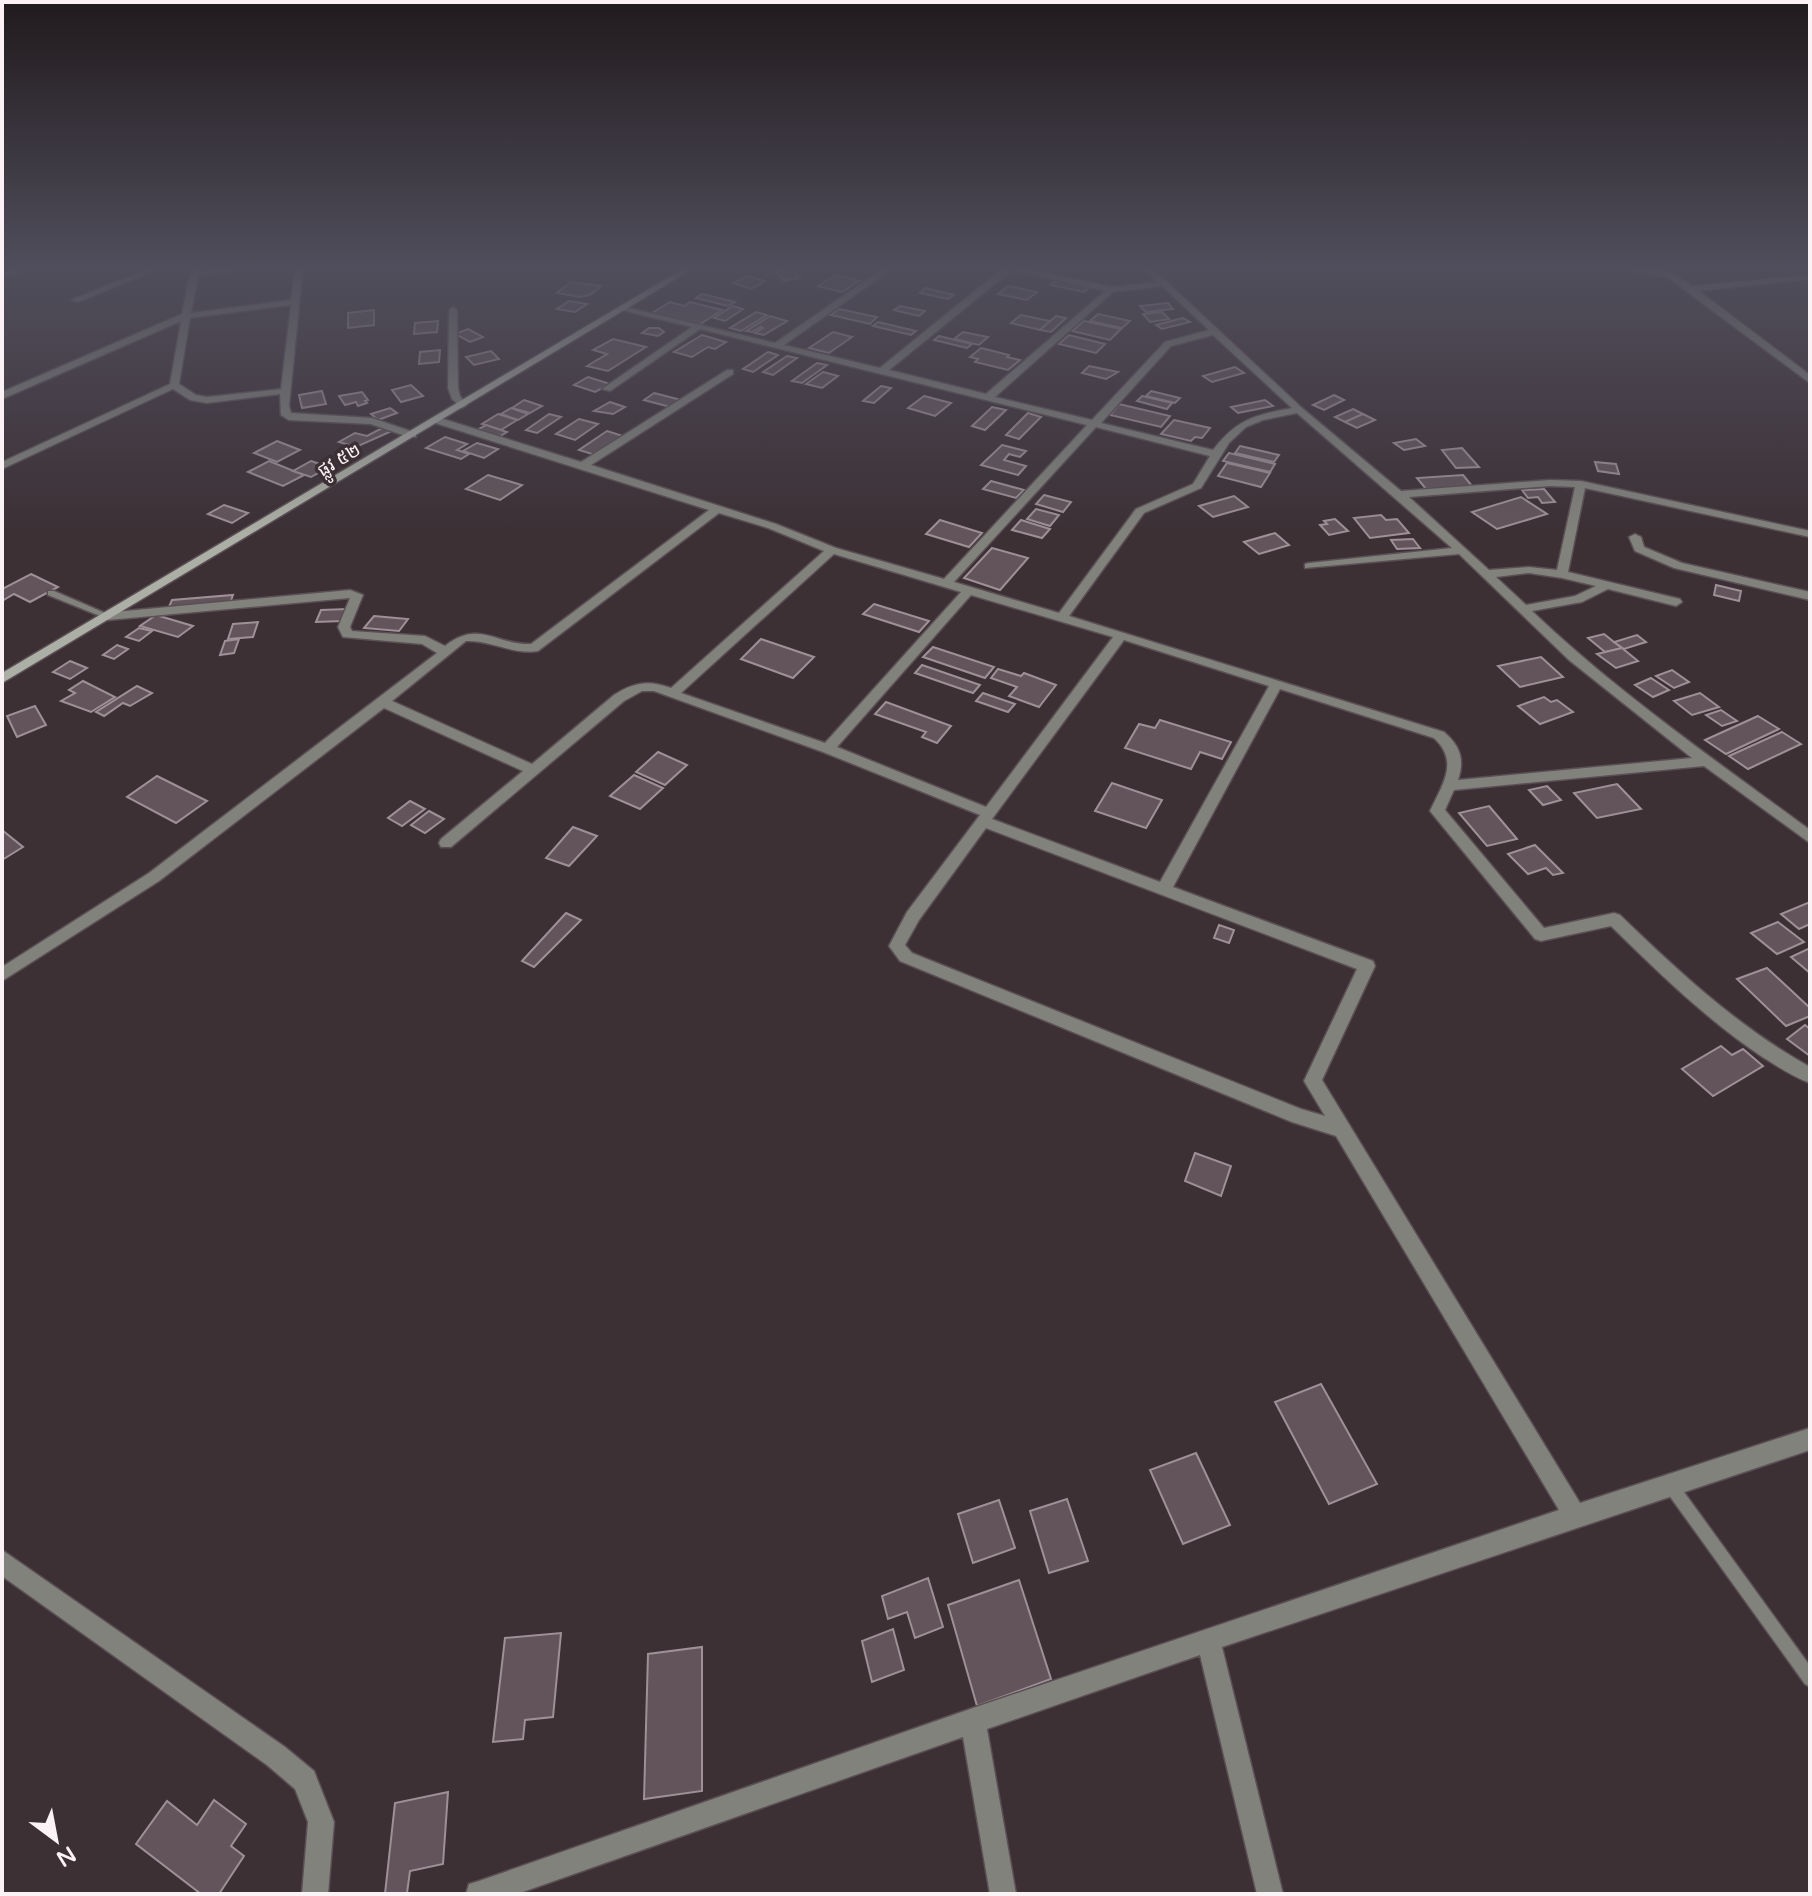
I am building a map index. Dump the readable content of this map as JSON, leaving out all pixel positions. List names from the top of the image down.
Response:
{
  "streets": {
    "street": ["ផ្លូវ ៥២"]
  },
  "north": "bottom right"
}
